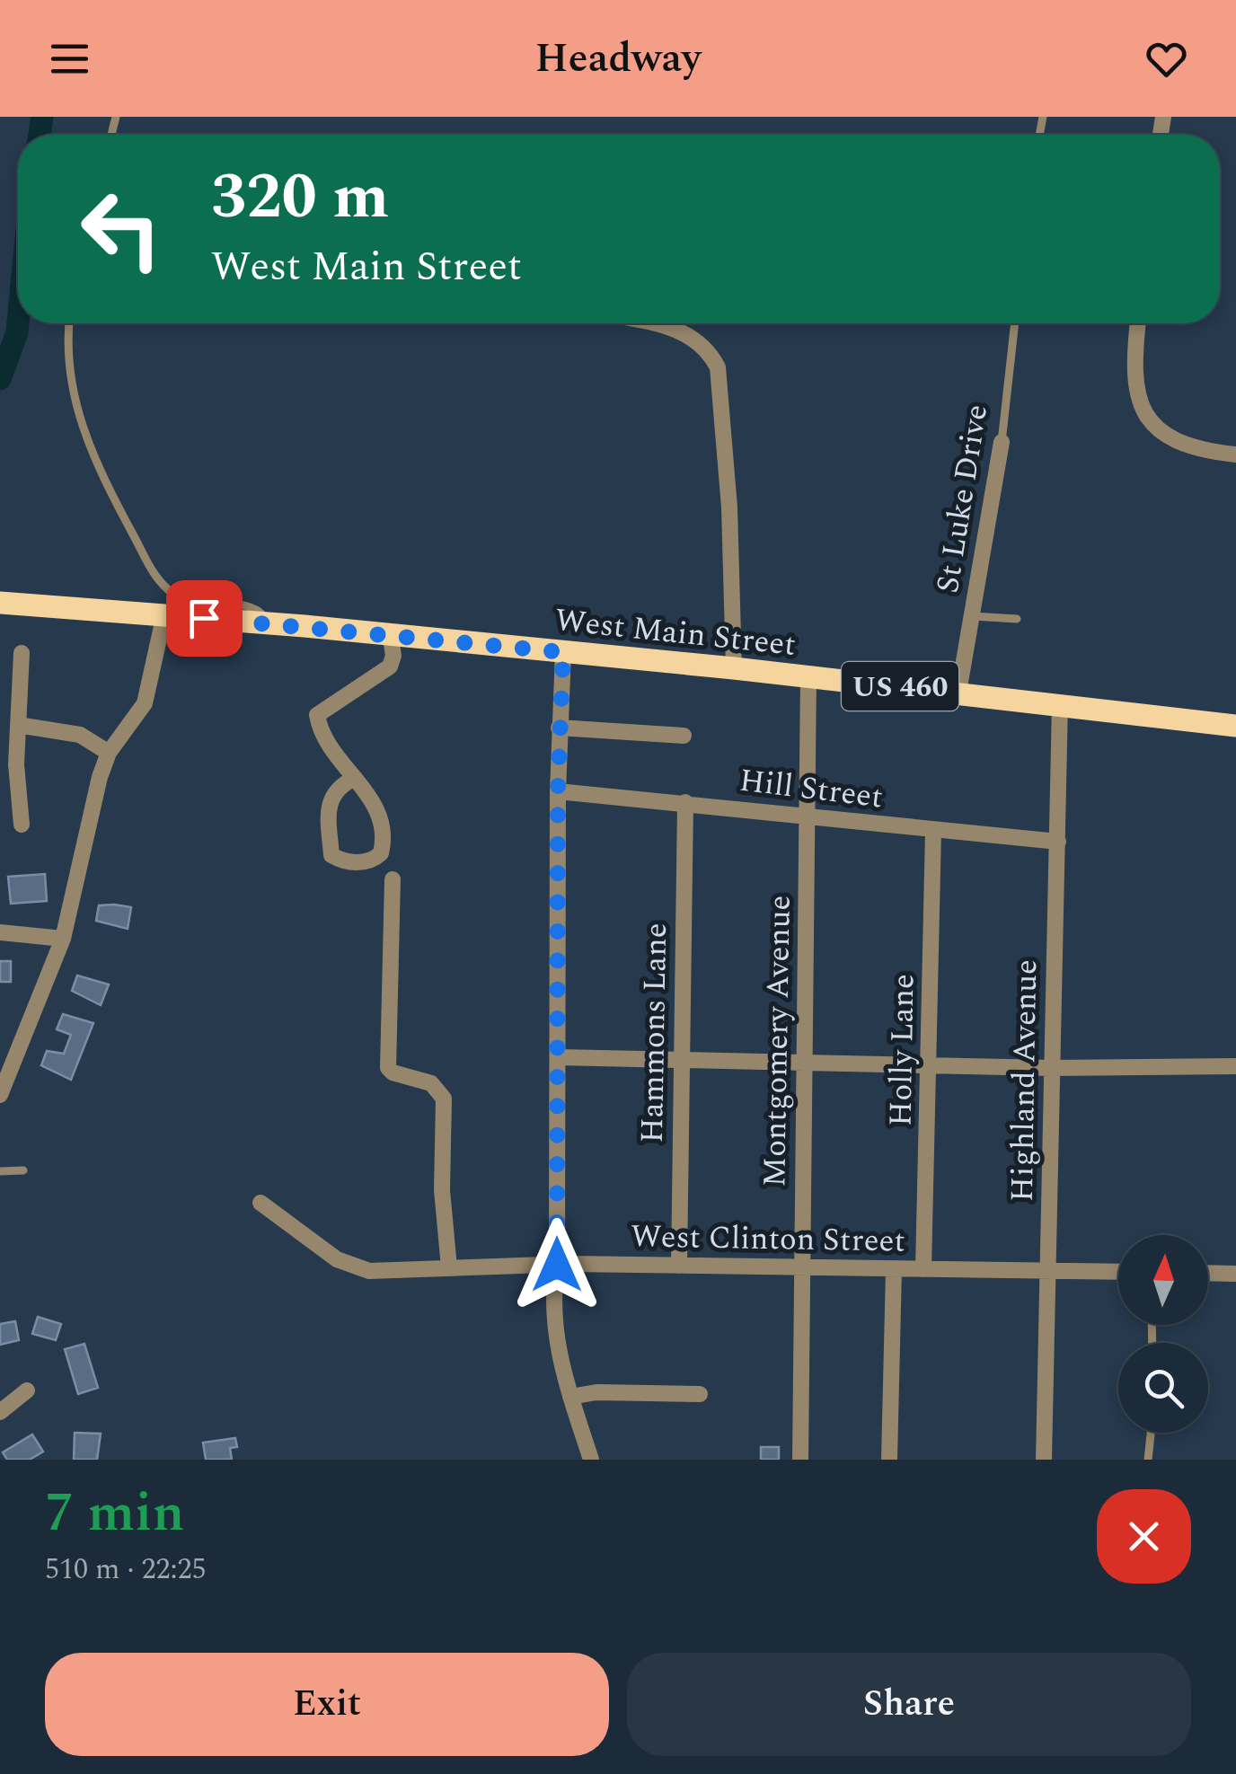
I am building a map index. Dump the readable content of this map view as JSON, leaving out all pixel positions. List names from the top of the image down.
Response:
{
  "streets": {
    "main road": ["West Main Street", "US 460"],
    "street": [
      "St Luke Drive",
      "Hill Street",
      "Hammons Lane",
      "Montgomery Avenue",
      "Holly Lane",
      "Highland Avenue",
      "West Clinton Street"
    ]
  },
  "crossings": [
    ["St Luke Drive", "West Main Street"],
    ["West Main Street", "Montgomery Avenue"],
    ["West Main Street", "Highland Avenue"],
    ["Hill Street", "Hammons Lane"],
    ["Hill Street", "Montgomery Avenue"],
    ["Hill Street", "Holly Lane"],
    ["Hill Street", "Highland Avenue"],
    ["Hammons Lane", "West Clinton Street"],
    ["Montgomery Avenue", "West Clinton Street"],
    ["Holly Lane", "West Clinton Street"],
    ["Highland Avenue", "West Clinton Street"]
  ],
  "north": "top",
  "page": {
    "header": "Headway",
    "turn": ["320 m", "West Main Street"],
    "heading": ["7 min", "510 m · 22:25"],
    "buttons": ["Exit", "Share"]
  }
}
